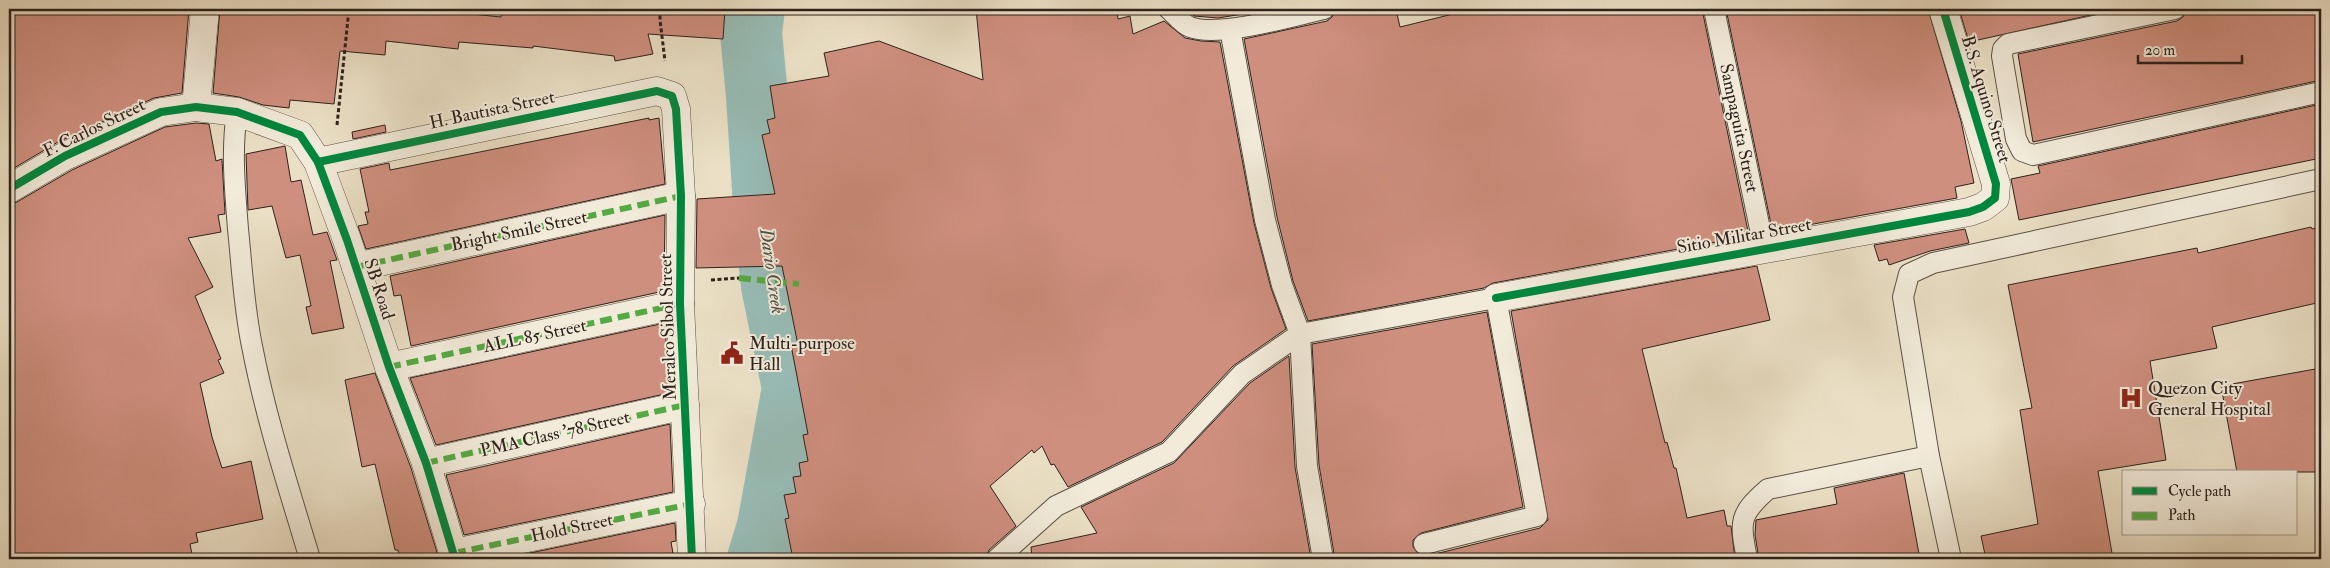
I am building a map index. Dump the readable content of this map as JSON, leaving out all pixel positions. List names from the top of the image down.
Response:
{
  "streets": {
    "street": [
      "B.S. Aquino Street",
      "H. Bautista Street",
      "F. Carlos Street",
      "Bright Smile Street",
      "Sitio Militar Street",
      "SB Road",
      "Meralco Sibol Street",
      "ALL 85 Street",
      "PMA Class '78 Street",
      "Hold Street"
    ],
    "lane": ["Sampaguita Street"]
  },
  "crossings": [
    ["B.S. Aquino Street", "Sitio Militar Street"],
    ["H. Bautista Street", "SB Road"],
    ["H. Bautista Street", "Meralco Sibol Street"],
    ["F. Carlos Street", "SB Road"],
    ["Sampaguita Street", "Sitio Militar Street"],
    ["Bright Smile Street", "SB Road"],
    ["Bright Smile Street", "Meralco Sibol Street"],
    ["SB Road", "ALL 85 Street"],
    ["SB Road", "PMA Class '78 Street"],
    ["SB Road", "Hold Street"],
    ["Meralco Sibol Street", "ALL 85 Street"],
    ["Meralco Sibol Street", "PMA Class '78 Street"],
    ["Meralco Sibol Street", "Hold Street"]
  ],
  "water": ["Dario Creek"],
  "places": {
    "public building": ["Multi-purpose Hall"],
    "hospital": ["Quezon City General Hospital"]
  },
  "legend": ["Cycle path", "Path"],
  "scale_bar": "20 m"
}
